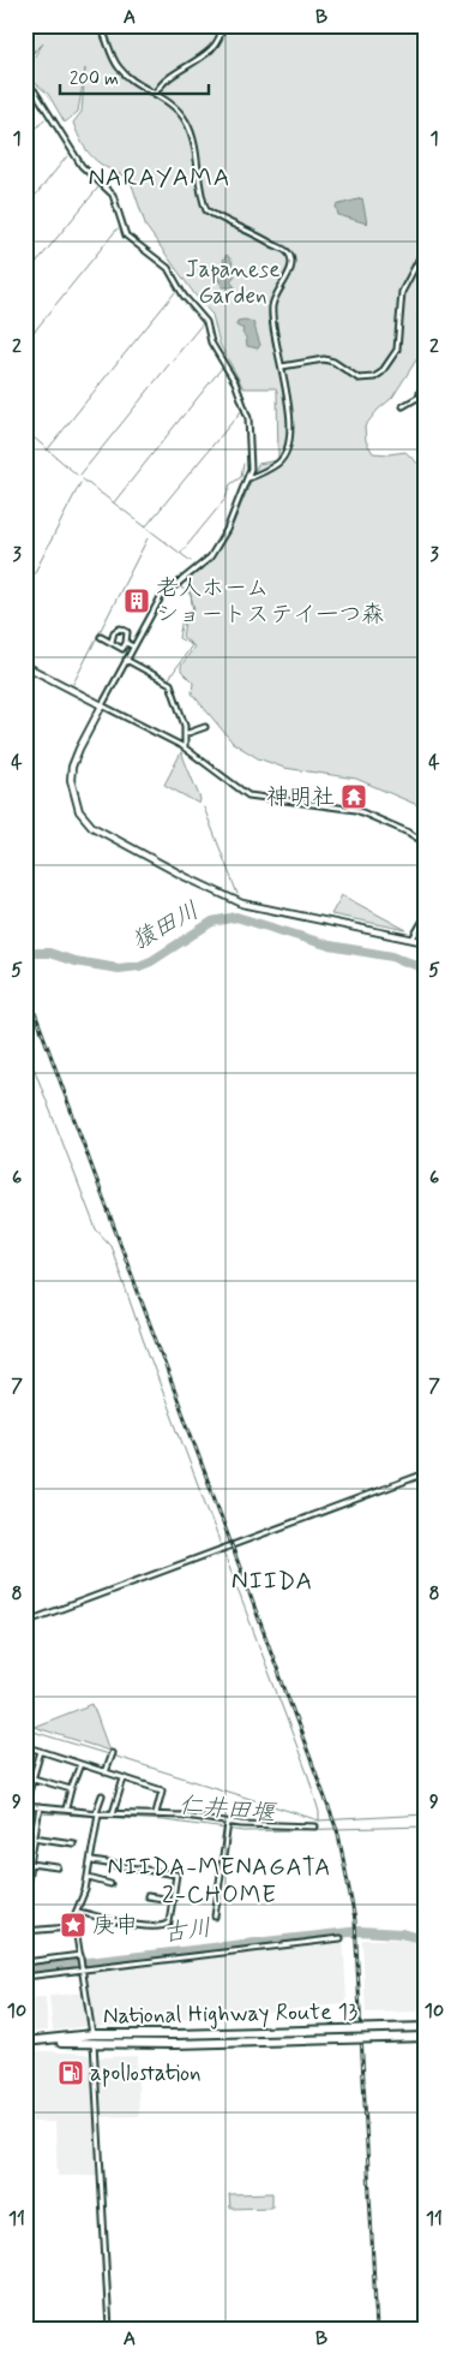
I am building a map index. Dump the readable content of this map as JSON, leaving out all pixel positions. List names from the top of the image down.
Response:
{
  "streets": {
    "highway": ["National Highway Route 13"]
  },
  "districts": ["NARAYAMA", "NIIDA", "NIIDA-MENAGATA 2-CHOME"],
  "water": ["猿田川", "仁井田堰", "古川"],
  "parks": ["Japanese Garden"],
  "places": {
    "building": ["老人ホーム ショートステイ一つ森"],
    "temple": ["神明社"],
    "place": ["庚申"],
    "fuel station": ["apollostation"]
  },
  "scale_bar": "200 m",
  "grid": {
    "columns": ["A", "B"],
    "rows": [
      "1",
      "2",
      "3",
      "4",
      "5",
      "6",
      "7",
      "8",
      "9",
      "10",
      "11"
    ]
  }
}
